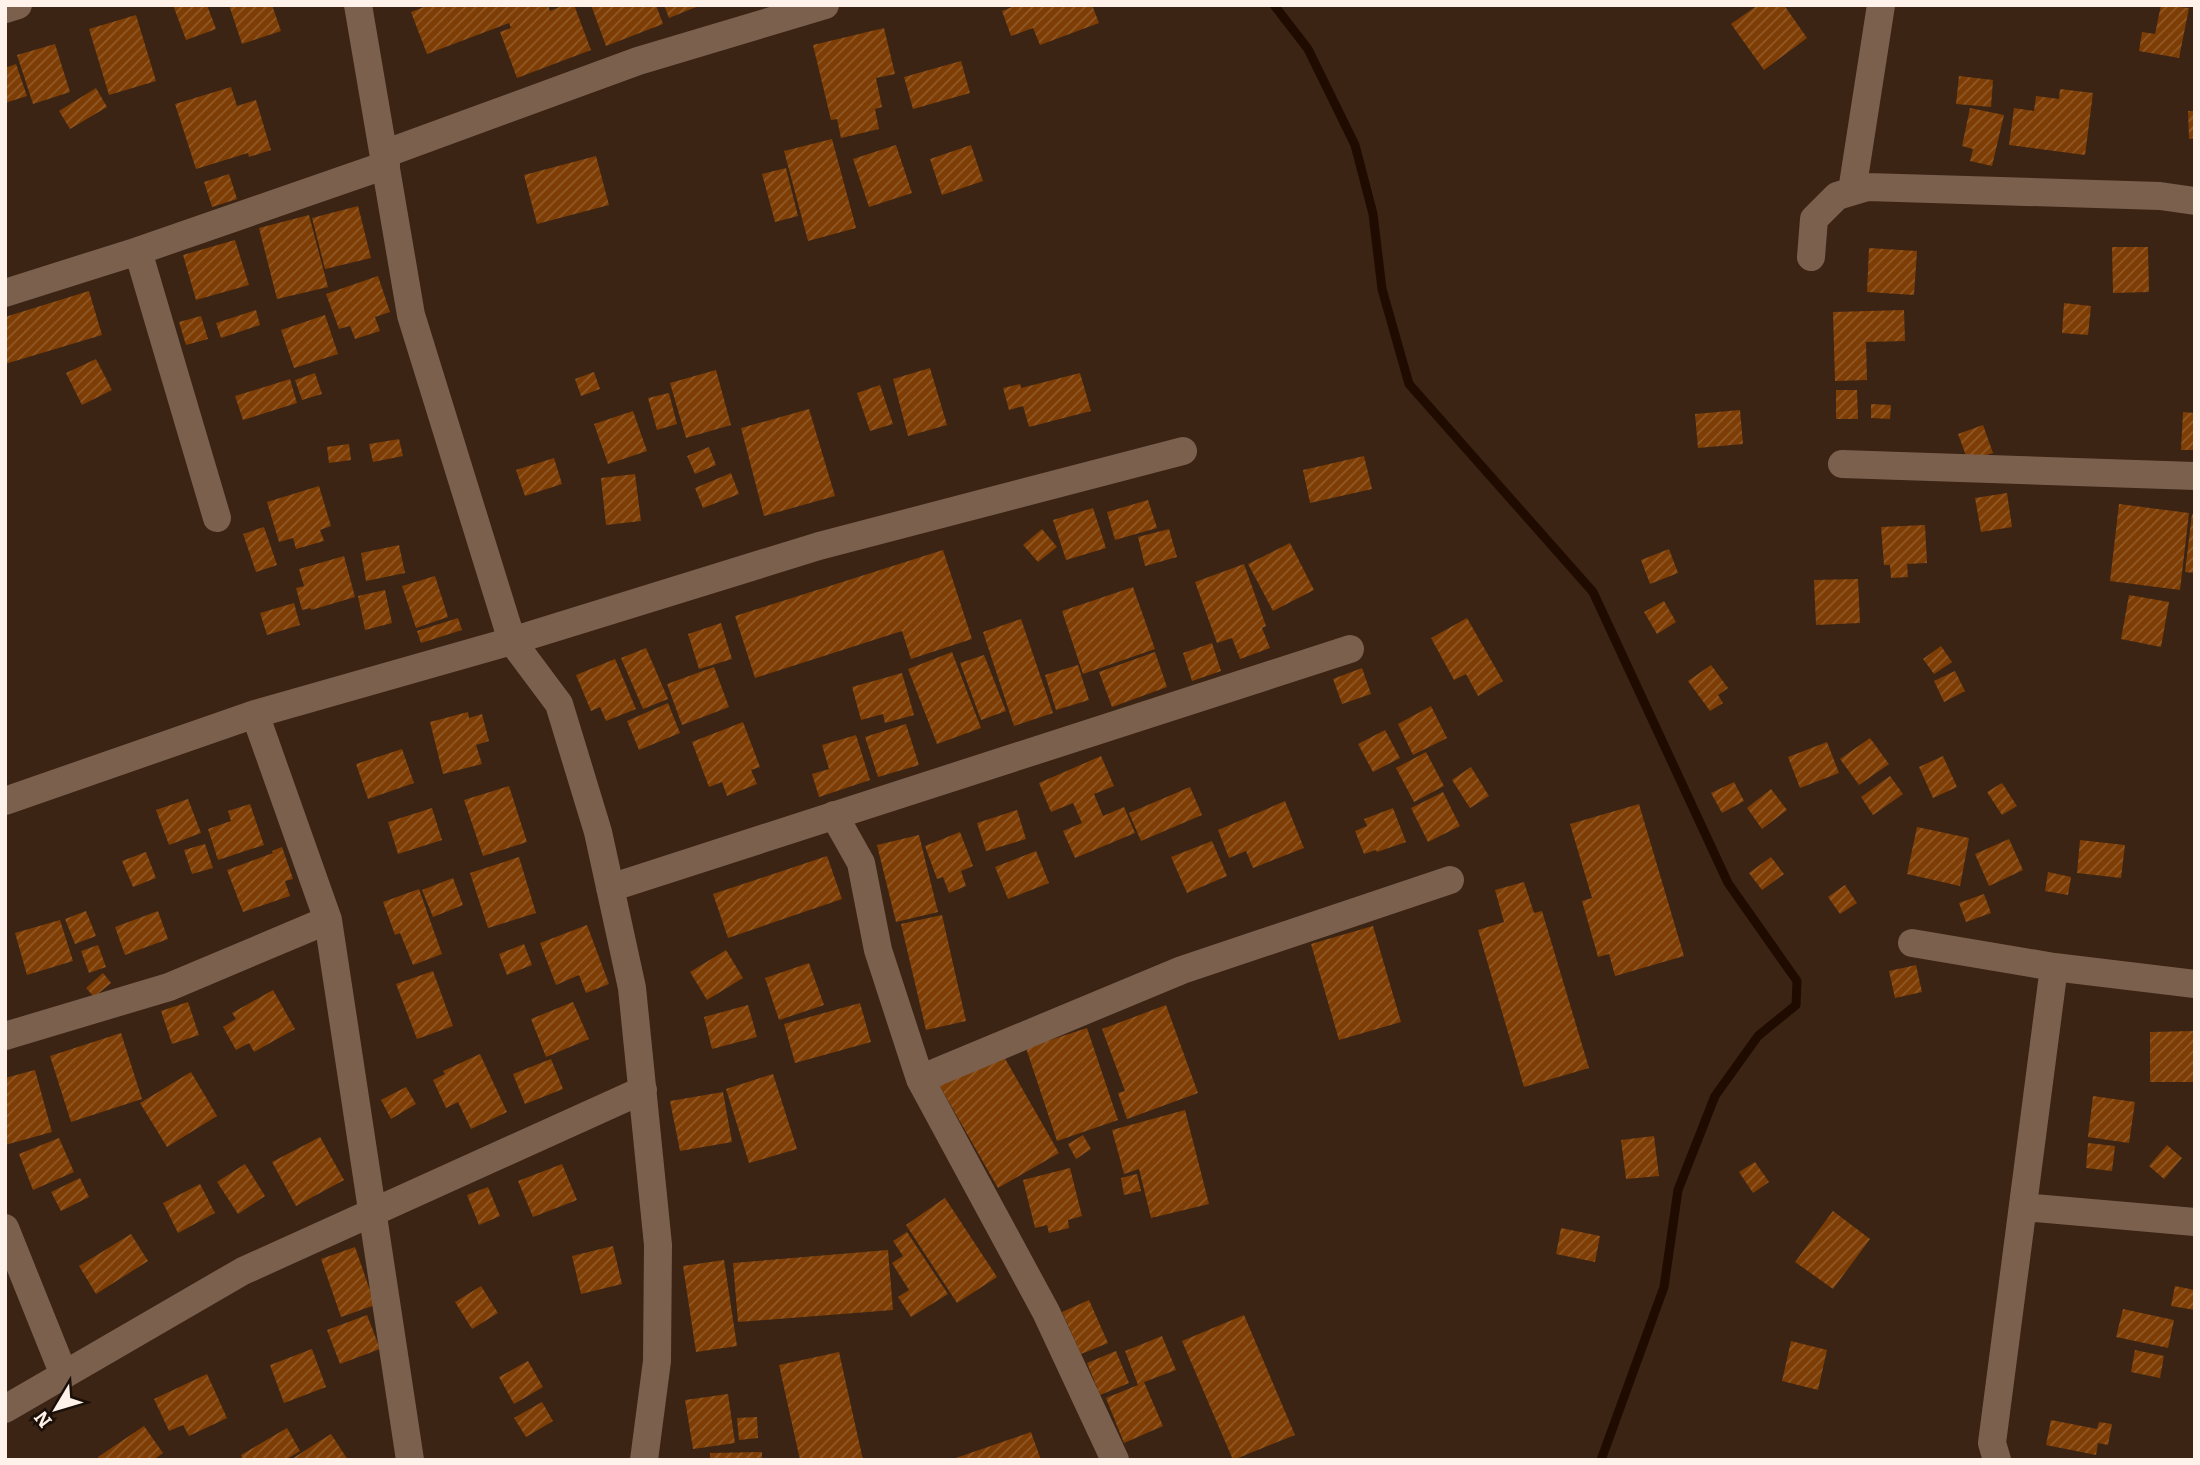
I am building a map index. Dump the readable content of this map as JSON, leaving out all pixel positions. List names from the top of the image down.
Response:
{
  "north": "bottom left"
}
